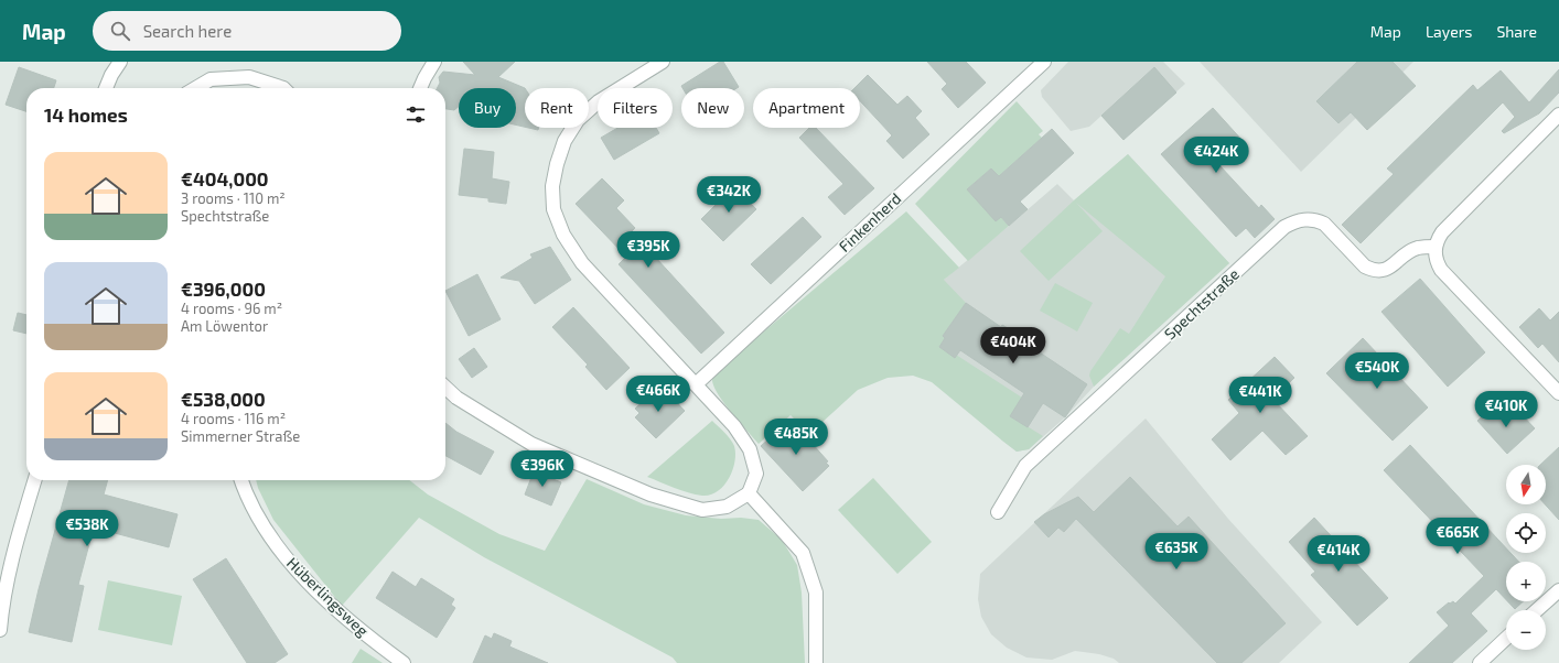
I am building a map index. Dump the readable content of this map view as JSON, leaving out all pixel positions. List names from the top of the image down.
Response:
{
  "streets": {
    "street": ["Finkenherd", "Spechtstraße", "Hüberlingsweg"]
  },
  "north": "bottom",
  "page": {
    "header": "Map",
    "search": "Search here",
    "nav": ["Map", "Layers", "Share"],
    "chip": [
      "Buy",
      "Rent",
      "Filters",
      "New",
      "Apartment"
    ],
    "heading": "14 homes",
    "price": [
      "€424K",
      "€342K",
      "€395K",
      "€404K",
      "€540K",
      "€466K",
      "€441K",
      "€410K",
      "€485K",
      "€396K",
      "€538K",
      "€665K",
      "€635K",
      "€414K"
    ],
    "list": [
      {
        "name": "€404,000",
        "note": "3 rooms · 110 m² · Spechtstraße"
      },
      {
        "name": "€396,000",
        "note": "4 rooms · 96 m² · Am Löwentor"
      },
      {
        "name": "€538,000",
        "note": "4 rooms · 116 m² · Simmerner Straße"
      }
    ],
    "map_buttons": ["+", "−"]
  }
}
